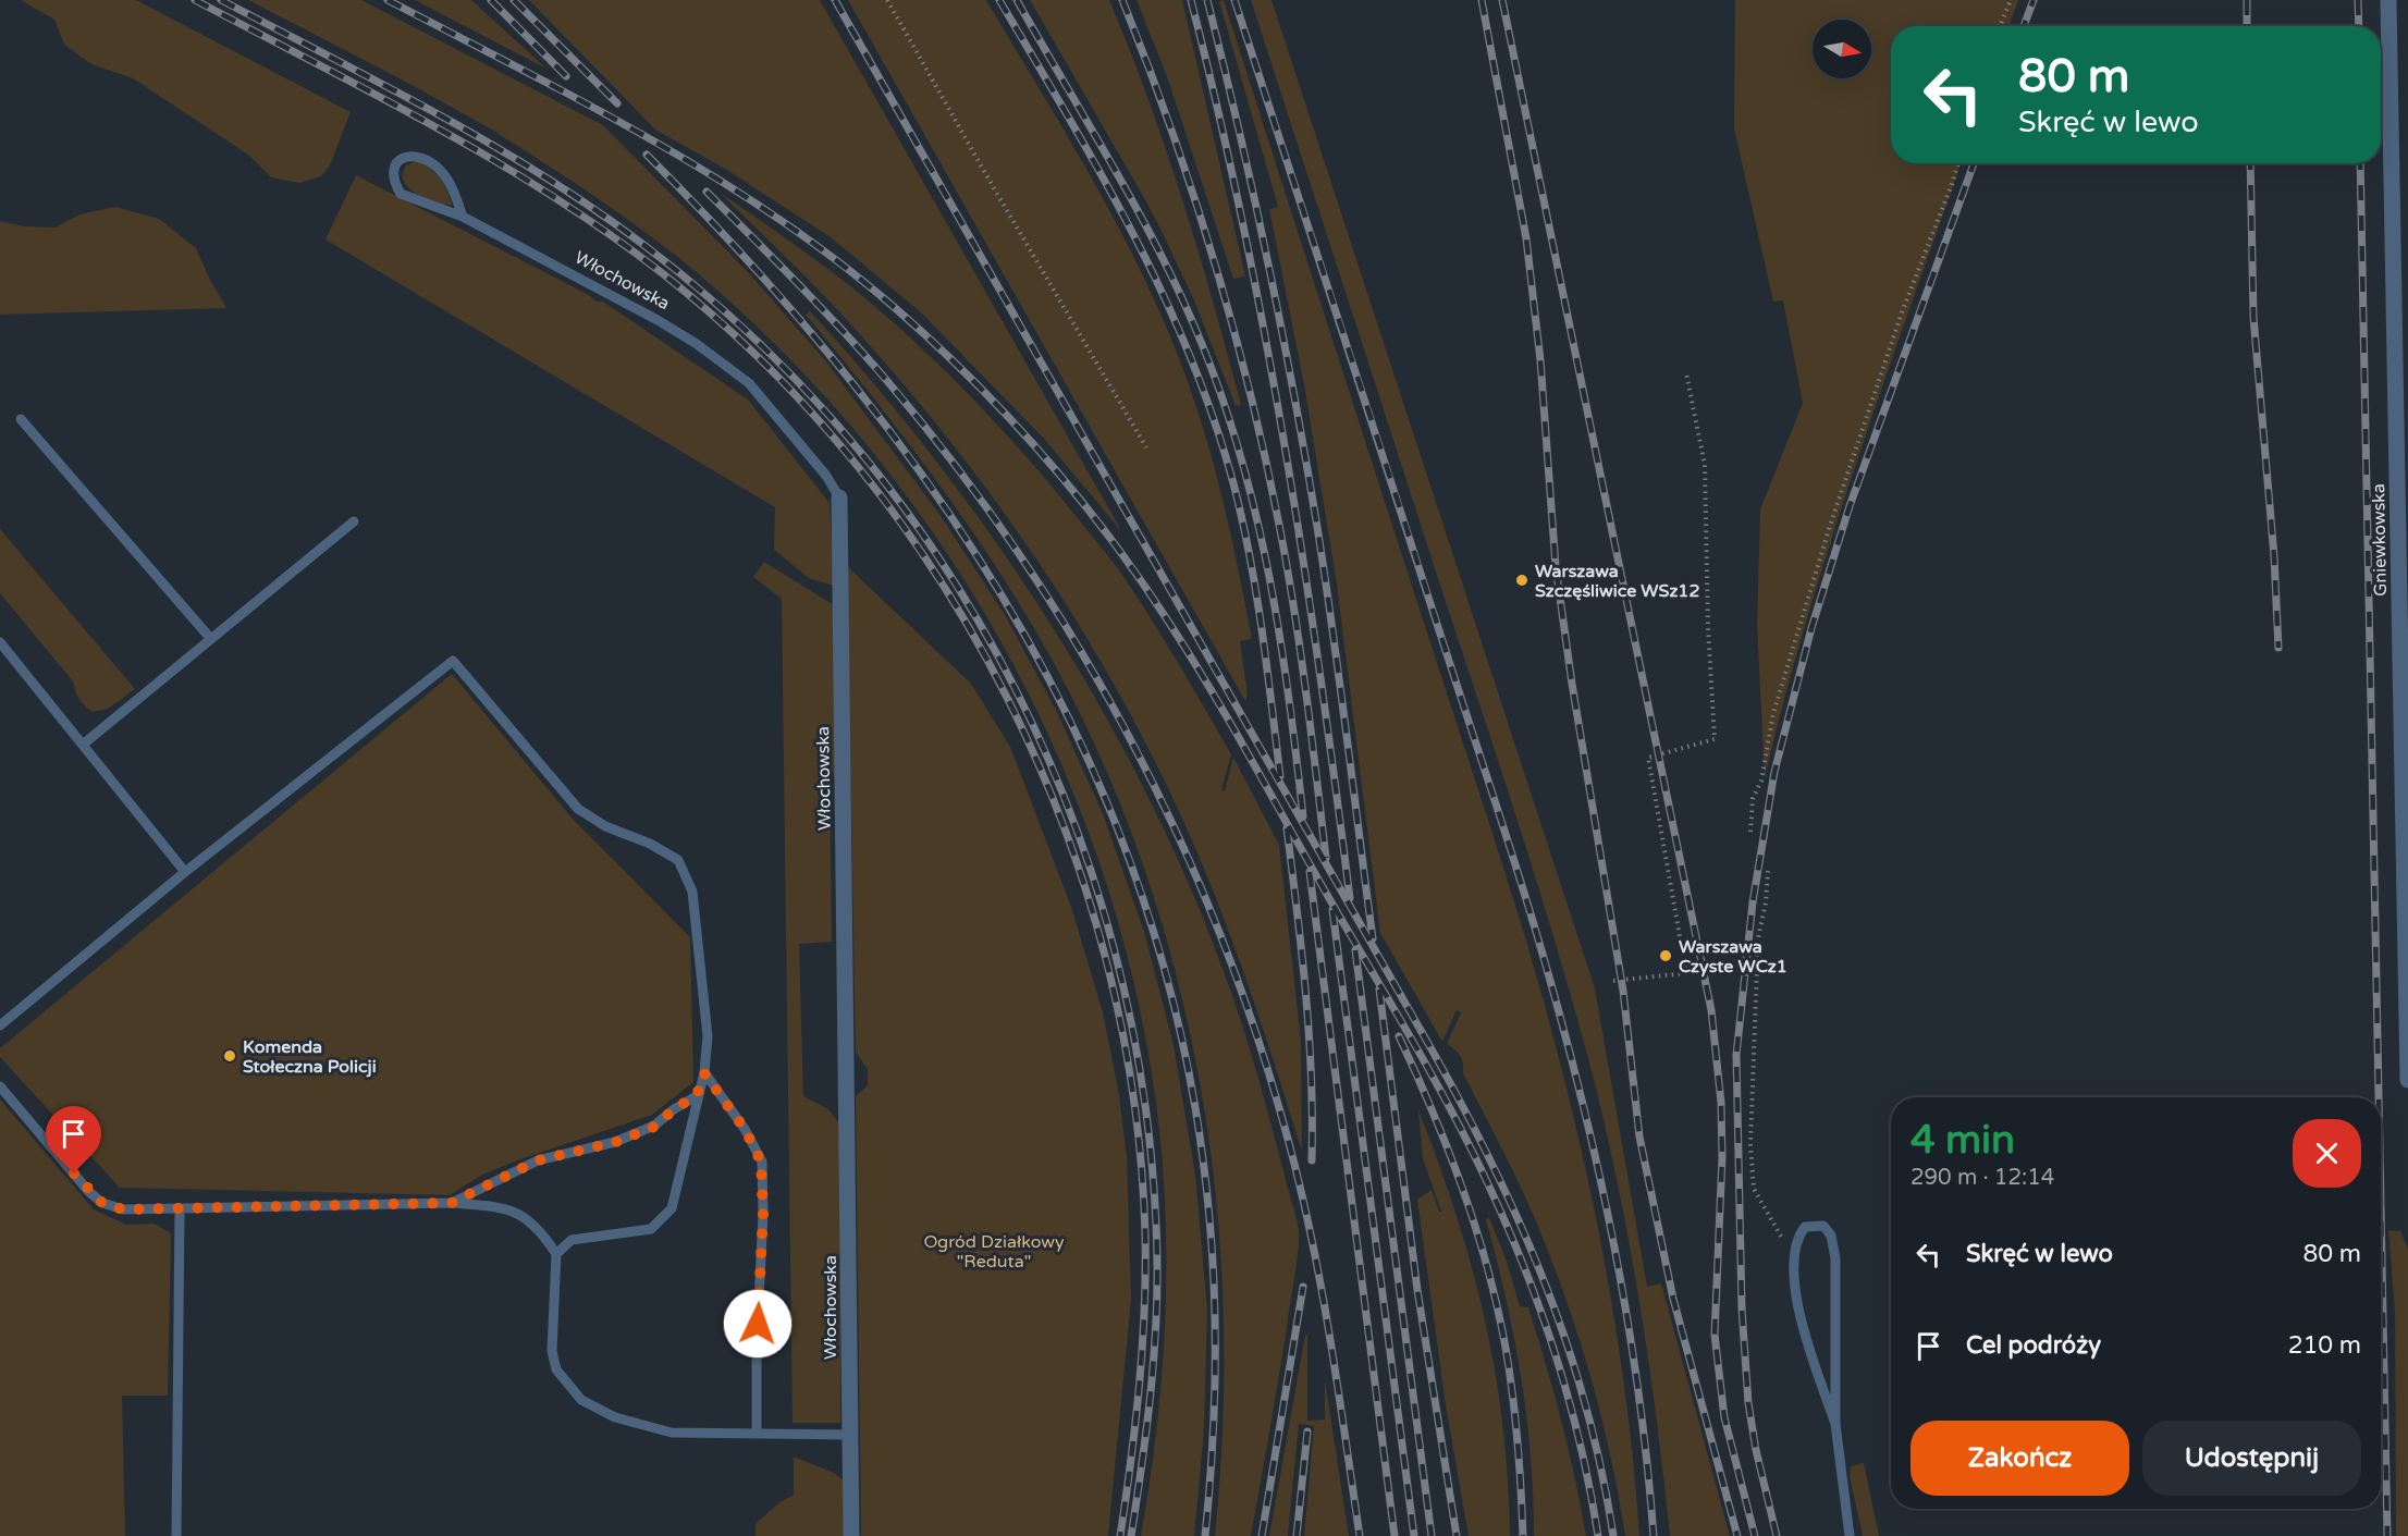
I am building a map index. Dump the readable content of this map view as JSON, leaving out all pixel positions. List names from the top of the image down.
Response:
{
  "streets": {
    "street": ["Włochowska", "Gniewkowska"]
  },
  "parks": ["Ogród Działkowy \"Reduta\""],
  "places": ["Warszawa Szczęśliwice WSz12", "Warszawa Czyste WCz1", "Komenda Stołeczna Policji"],
  "north": "right",
  "page": {
    "turn": ["80 m", "Skręć w lewo"],
    "heading": ["4 min", "290 m · 12:14"],
    "list": [
      {
        "name": "Skręć w lewo",
        "value": "80 m"
      },
      {
        "name": "Cel podróży",
        "value": "210 m"
      }
    ],
    "buttons": ["Zakończ", "Udostępnij"]
  }
}
